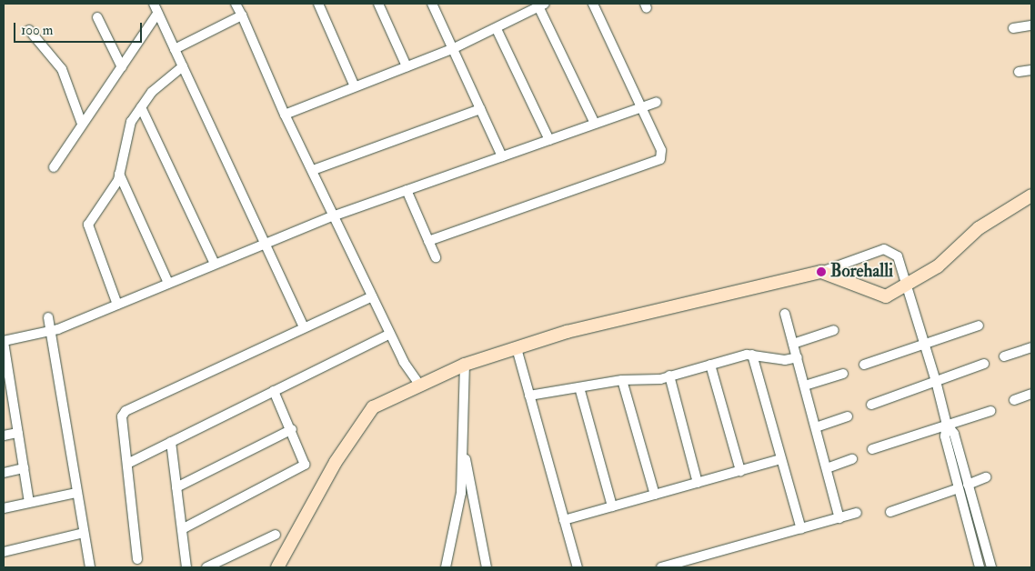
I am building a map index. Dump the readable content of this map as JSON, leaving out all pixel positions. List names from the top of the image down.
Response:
{
  "places": ["Borehalli"],
  "scale_bar": "100 m"
}
